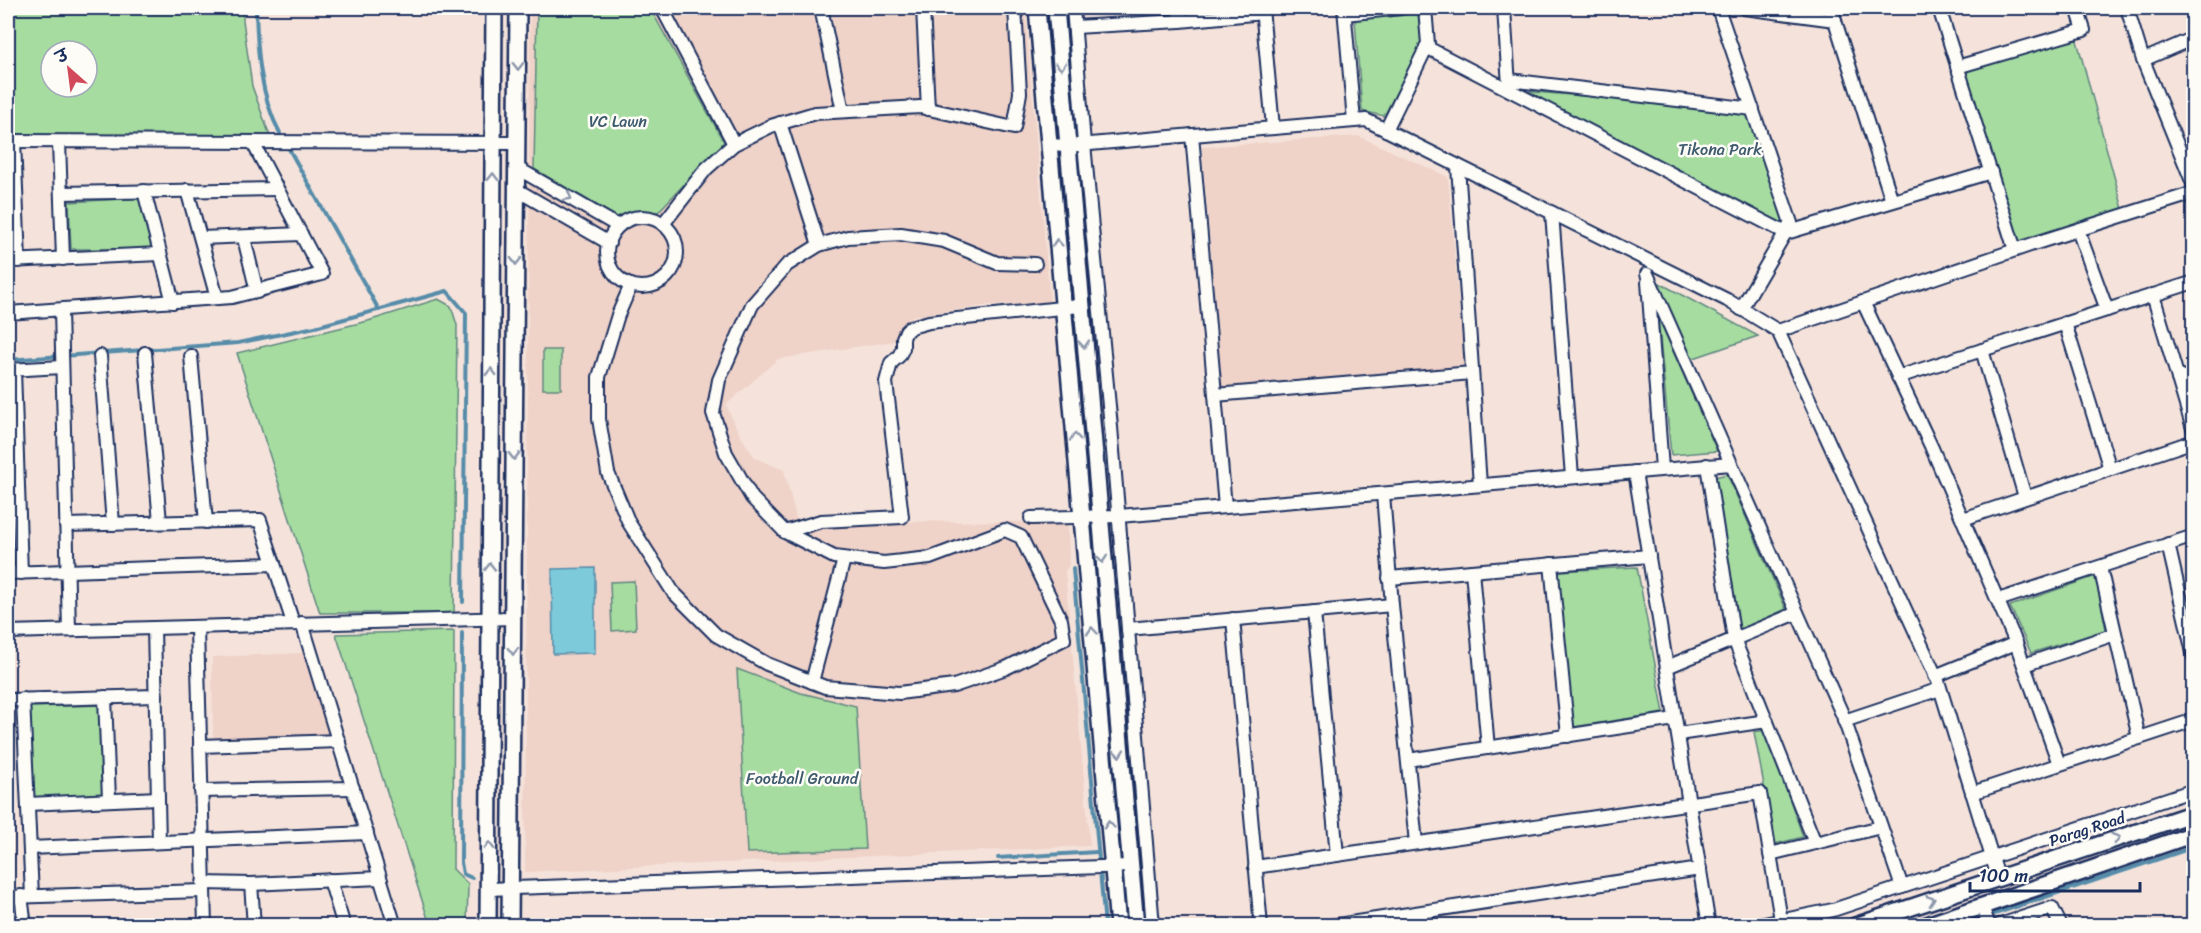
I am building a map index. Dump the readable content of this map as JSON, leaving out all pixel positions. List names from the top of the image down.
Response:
{
  "streets": {
    "street": ["Parag Road"]
  },
  "parks": ["VC Lawn", "Tikona Park", "Football Ground"],
  "scale_bar": "100 m",
  "north": "top left"
}
